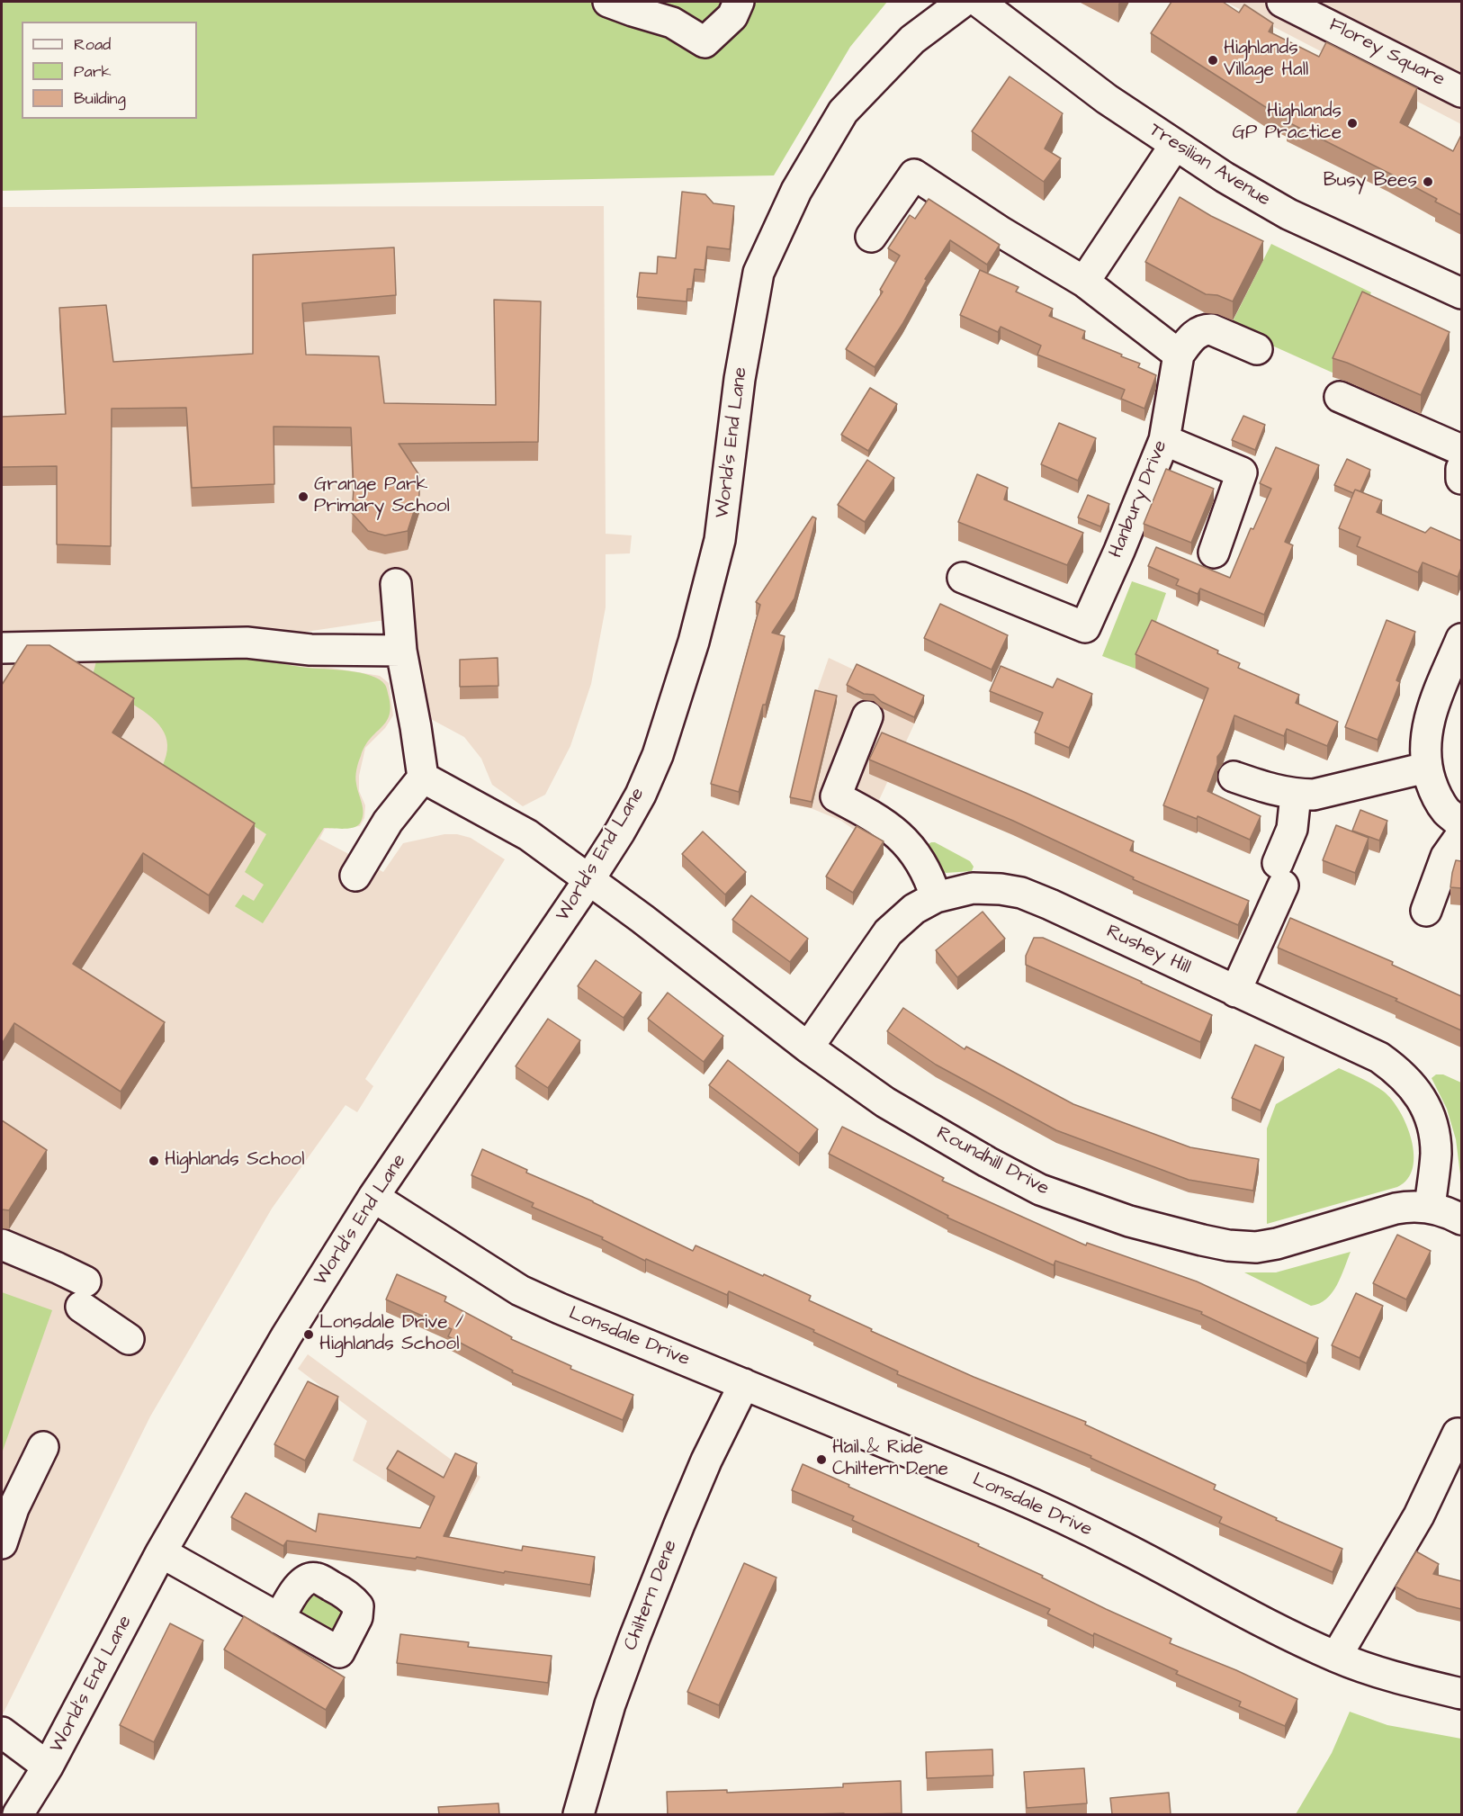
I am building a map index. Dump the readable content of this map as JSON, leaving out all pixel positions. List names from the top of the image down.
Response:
{
  "streets": {
    "street": [
      "Florey Square",
      "Tresilian Avenue",
      "World's End Lane",
      "Hanbury Drive",
      "Rushey Hill",
      "Roundhill Drive",
      "Lonsdale Drive",
      "Chiltern Dene"
    ]
  },
  "crossings": [
    ["World's End Lane", "Roundhill Drive"],
    ["World's End Lane", "Lonsdale Drive"],
    ["Rushey Hill", "Roundhill Drive"],
    ["Lonsdale Drive", "Chiltern Dene"]
  ],
  "places": [
    "Highlands Village Hall",
    "Highlands GP Practice",
    "Busy Bees",
    "Grange Park Primary School",
    "Highlands School",
    "Lonsdale Drive / Highlands School",
    "Hail & Ride Chiltern Dene"
  ],
  "legend": ["Road", "Park", "Building"]
}
